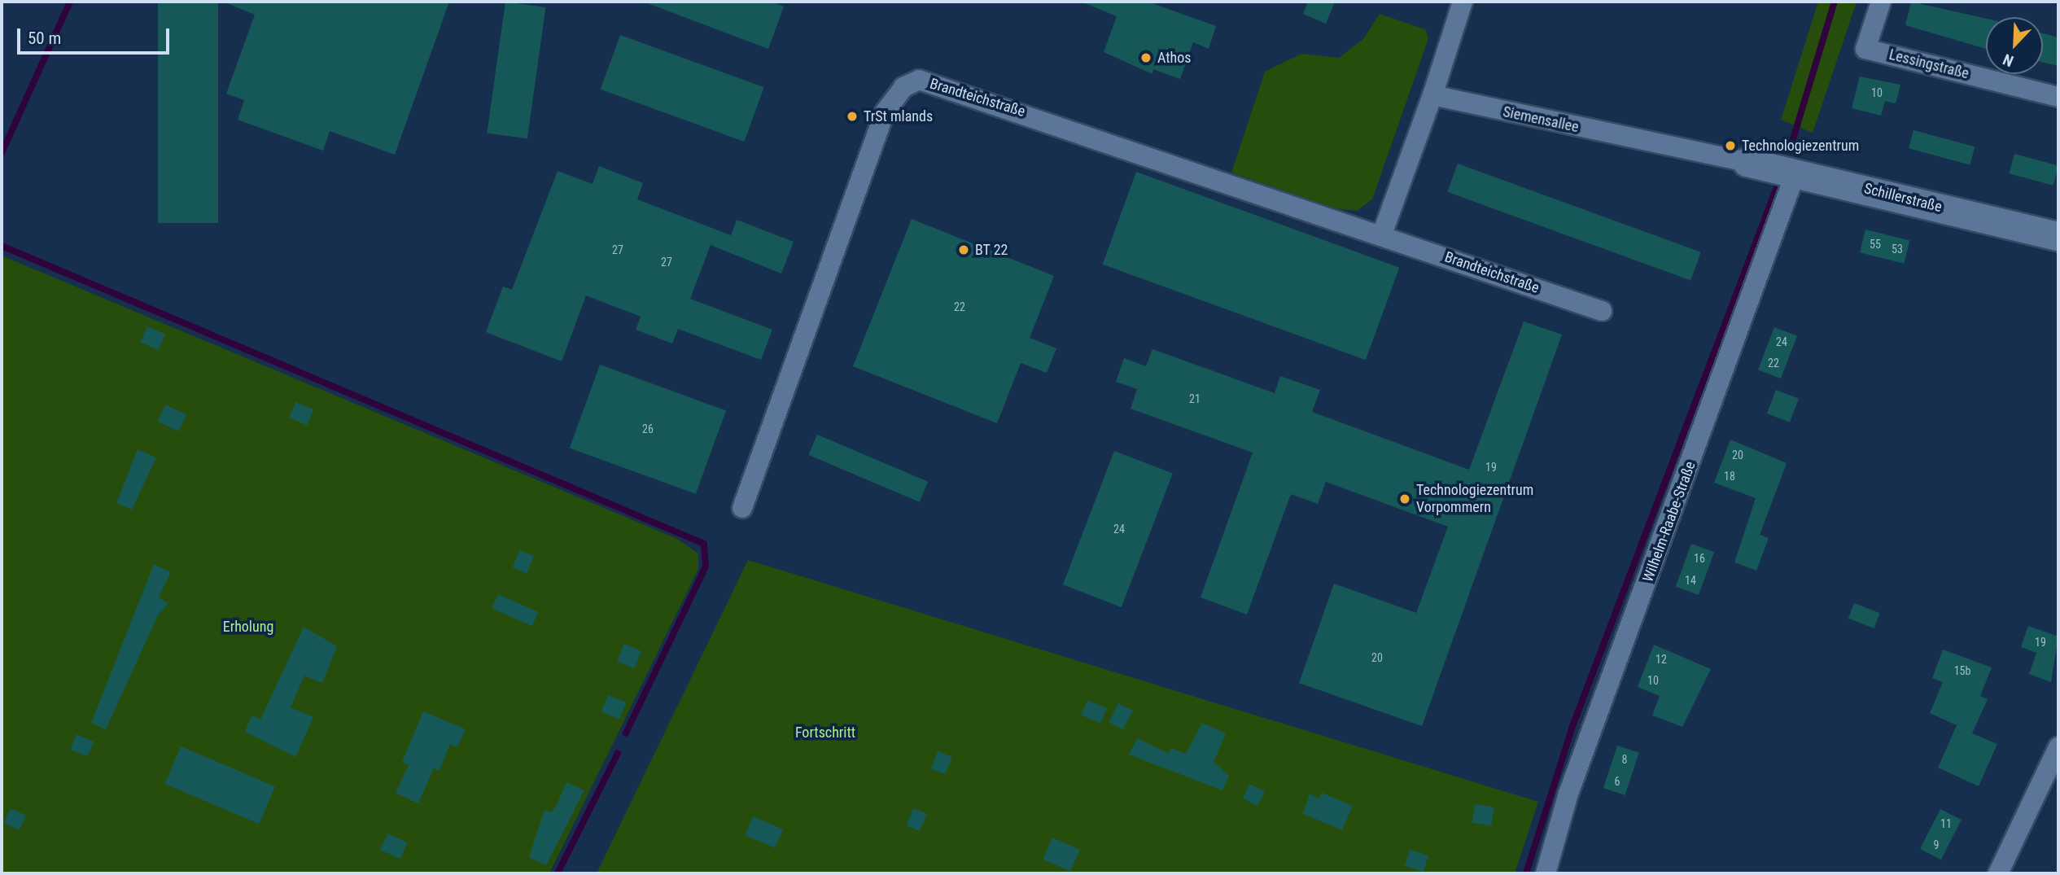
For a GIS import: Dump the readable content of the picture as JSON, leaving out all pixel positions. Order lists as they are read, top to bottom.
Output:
{
  "streets": {
    "street": [
      "Lessingstraße",
      "Brandteichstraße",
      "Siemensallee",
      "Schillerstraße",
      "Wilhelm-Raabe-Straße"
    ]
  },
  "crossings": [
    ["Siemensallee", "Schillerstraße"],
    ["Schillerstraße", "Wilhelm-Raabe-Straße"]
  ],
  "parks": ["Erholung", "Fortschritt"],
  "places": [
    "Athos",
    "TrSt mlands",
    "Technologiezentrum",
    "BT 22",
    "Technologiezentrum Vorpommern"
  ],
  "house_numbers": [
    "10",
    "55",
    "53",
    "27",
    "27",
    "22",
    "24",
    "22",
    "21",
    "26",
    "20",
    "19",
    "18",
    "24",
    "16",
    "14",
    "19",
    "20",
    "12",
    "15b",
    "10",
    "8",
    "6",
    "11",
    "9"
  ],
  "scale_bar": "50 m",
  "north": "bottom left"
}
